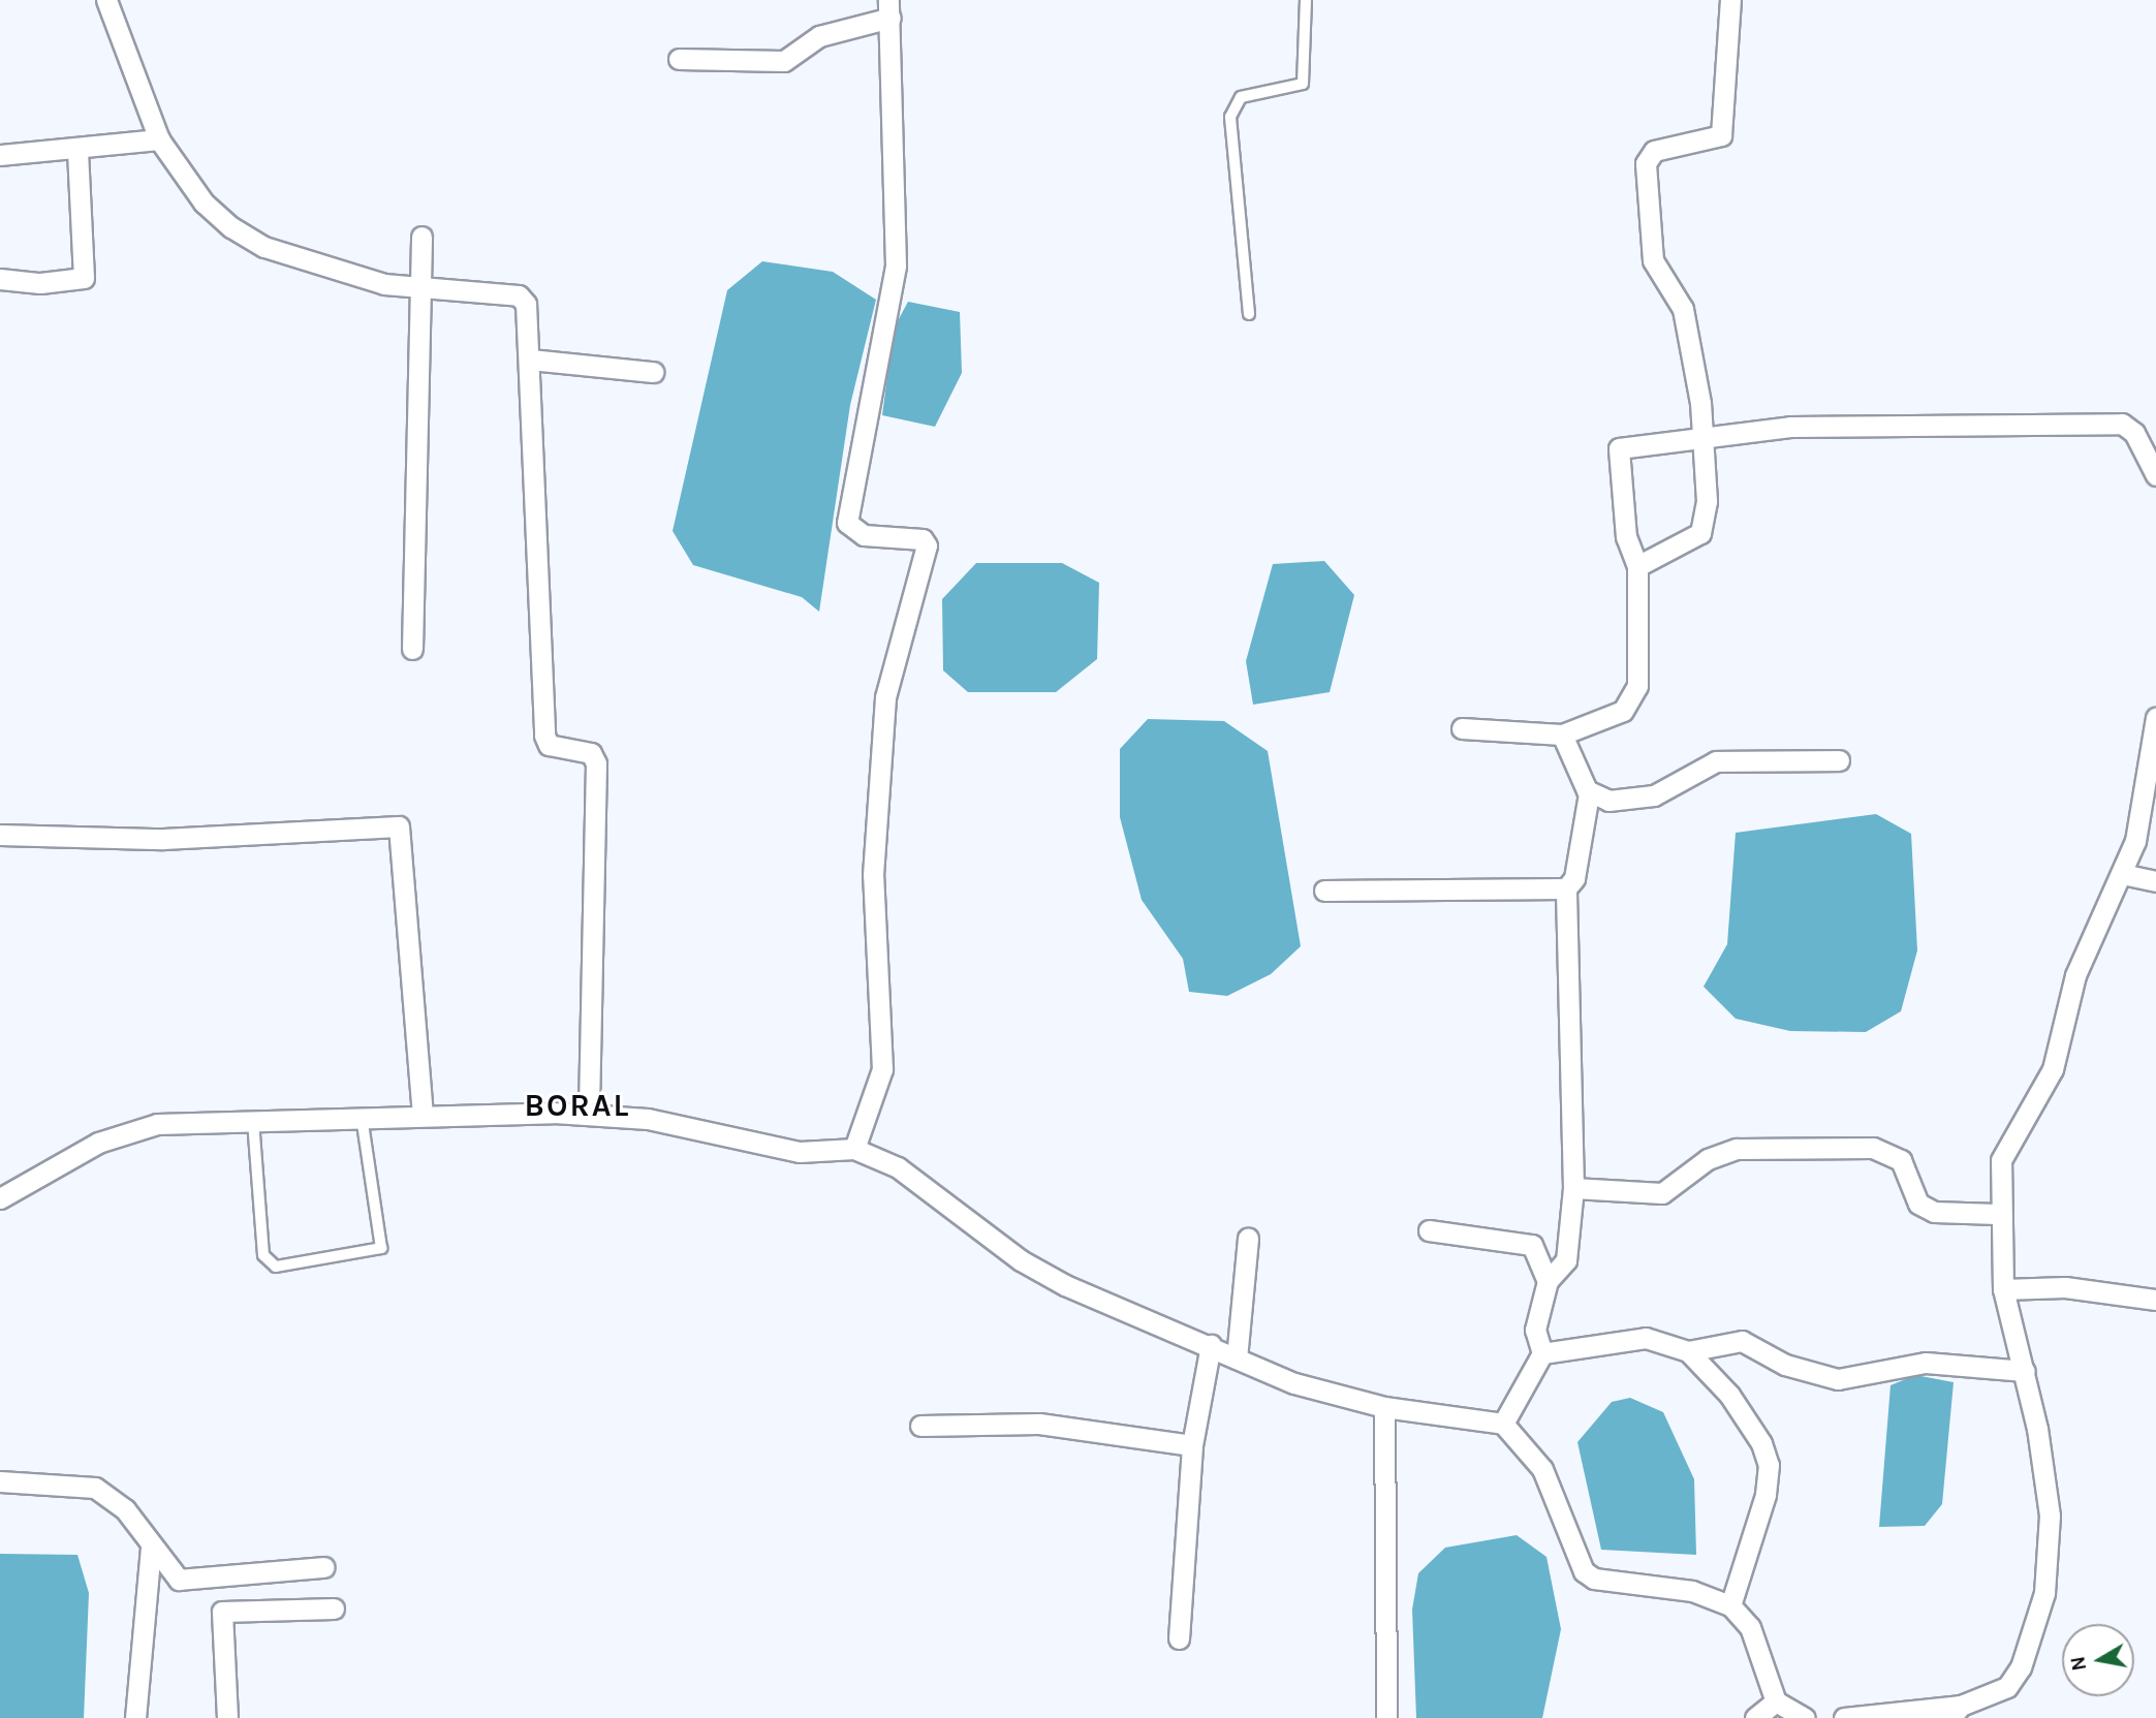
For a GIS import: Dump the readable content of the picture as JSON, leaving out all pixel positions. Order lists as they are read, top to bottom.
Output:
{
  "districts": ["BORAL"],
  "north": "left"
}
